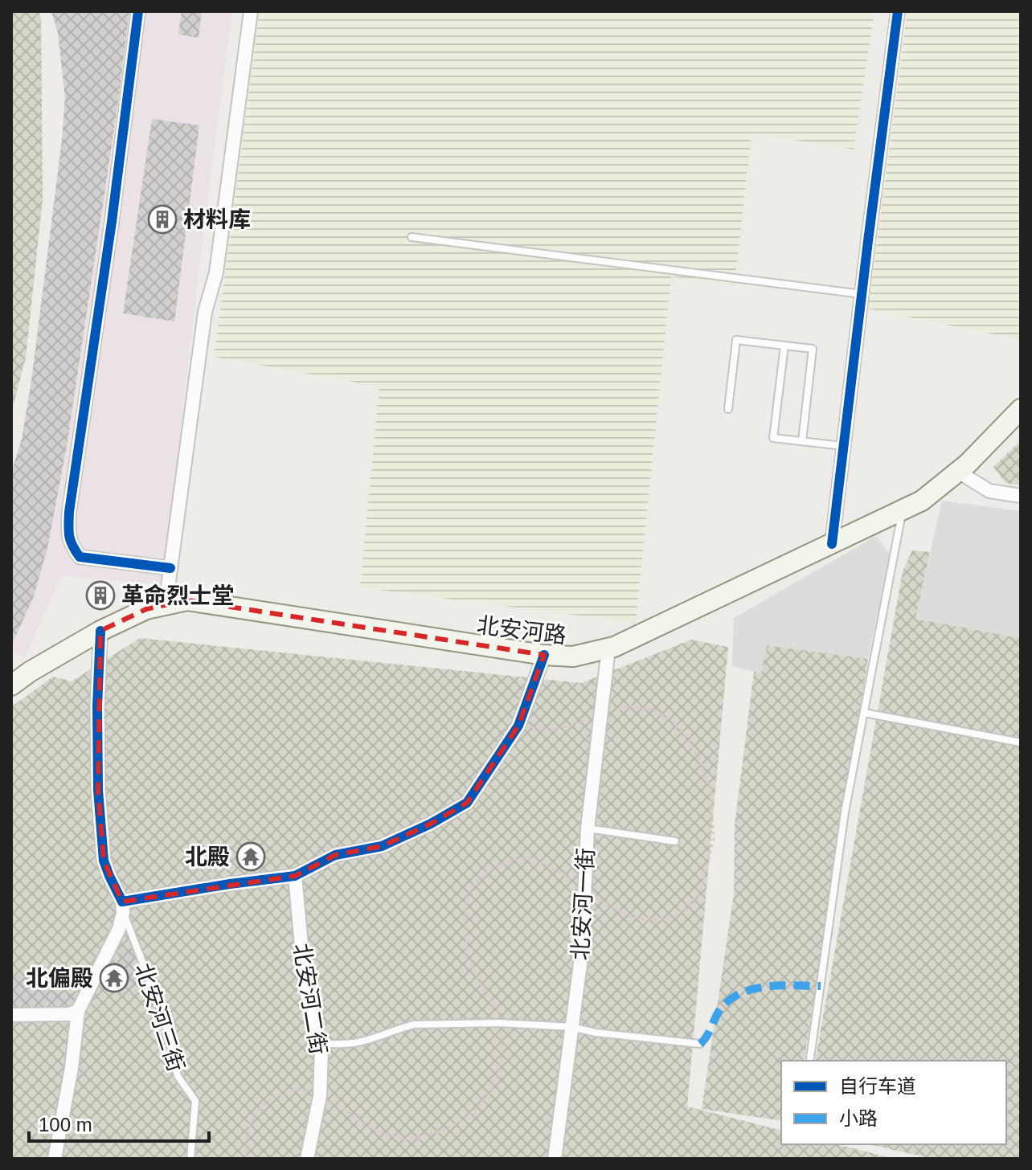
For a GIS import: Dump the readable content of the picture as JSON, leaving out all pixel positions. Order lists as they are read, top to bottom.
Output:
{
  "streets": {
    "main road": ["北安河路"],
    "street": ["北安河一街", "北安河二街"],
    "lane": ["北安河三街"]
  },
  "crossings": [
    ["北安河路", "北安河一街"]
  ],
  "places": {
    "building": ["材料库", "革命烈士堂"],
    "temple": ["北殿", "北偏殿"]
  },
  "legend": ["自行车道", "小路"],
  "scale_bar": "100 m"
}
